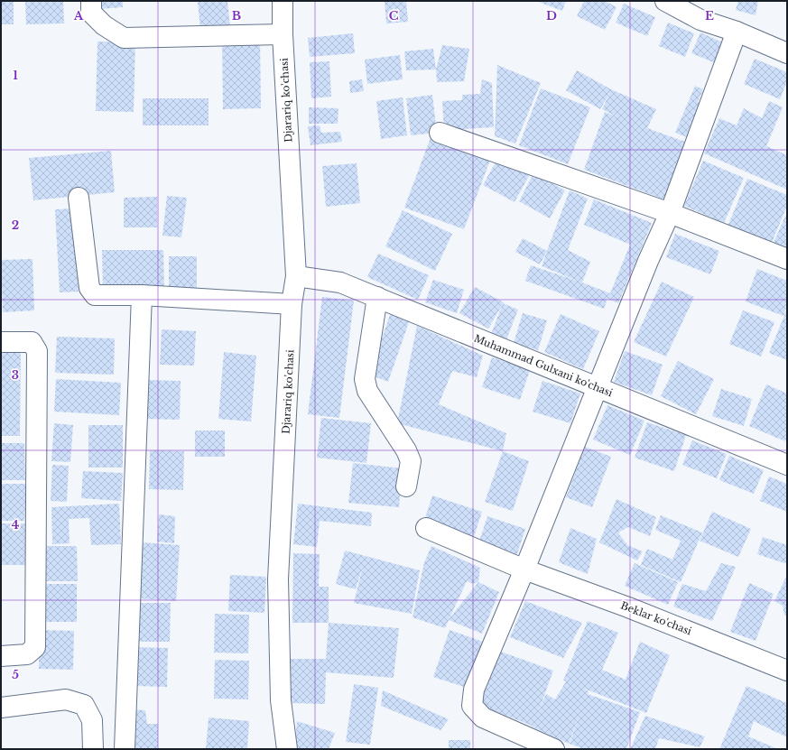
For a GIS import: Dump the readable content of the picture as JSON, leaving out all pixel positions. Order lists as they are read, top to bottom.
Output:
{
  "streets": {
    "street": ["Djarariq ko'chasi", "Muhammad Gulxani ko'chasi", "Beklar ko'chasi"]
  },
  "crossings": [
    ["Djarariq ko'chasi", "Muhammad Gulxani ko'chasi"]
  ],
  "grid": {
    "columns": [
      "A",
      "B",
      "C",
      "D",
      "E"
    ],
    "rows": [
      "1",
      "2",
      "3",
      "4",
      "5"
    ]
  }
}
